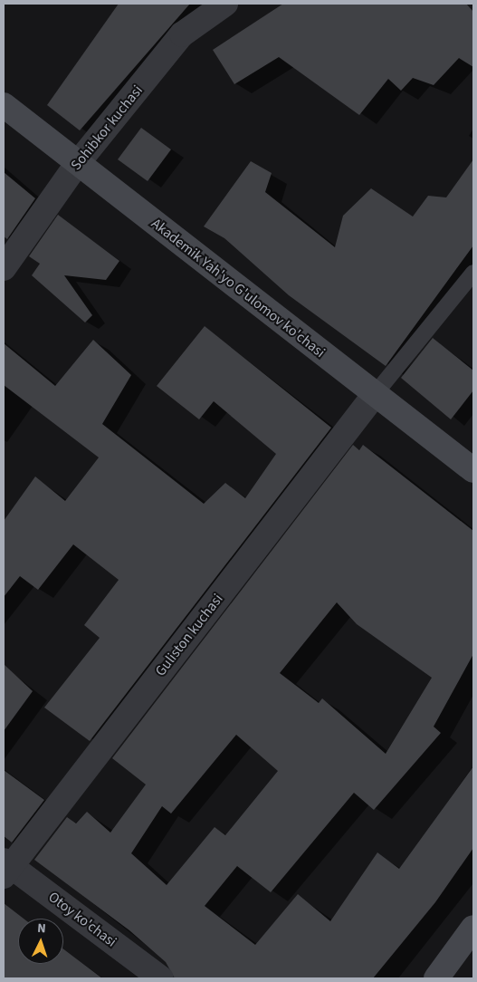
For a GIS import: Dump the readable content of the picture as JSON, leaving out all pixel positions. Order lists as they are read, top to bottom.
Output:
{
  "streets": {
    "main road": ["Akademik Yah'yo G'ulomov ko'chasi"],
    "street": ["Sohibkor kuchasi", "Guliston kuchasi", "Otoy ko'chasi"]
  },
  "crossings": [
    ["Sohibkor kuchasi", "Akademik Yah'yo G'ulomov ko'chasi"],
    ["Akademik Yah'yo G'ulomov ko'chasi", "Guliston kuchasi"],
    ["Guliston kuchasi", "Otoy ko'chasi"]
  ],
  "north": "top"
}
